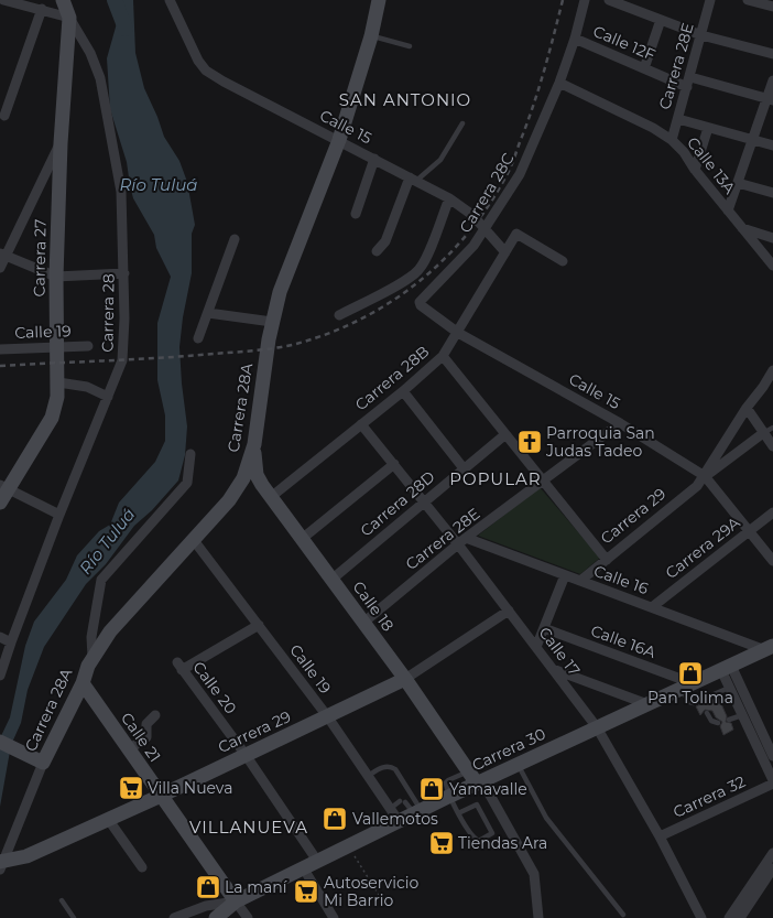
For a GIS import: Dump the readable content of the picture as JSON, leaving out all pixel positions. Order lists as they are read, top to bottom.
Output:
{
  "streets": {
    "street": [
      "Calle 12F",
      "Carrera 28E",
      "Calle 15",
      "Calle 13A",
      "Carrera 28C",
      "Carrera 27",
      "Carrera 28",
      "Calle 19",
      "Carrera 28B",
      "Carrera 28A",
      "Carrera 28D",
      "Carrera 29",
      "Carrera 29A",
      "Calle 16",
      "Calle 18",
      "Calle 16A",
      "Calle 17",
      "Calle 20",
      "Calle 21",
      "Carrera 30",
      "Carrera 32"
    ]
  },
  "crossings": [
    ["Calle 12F", "Carrera 28E"],
    ["Carrera 28E", "Calle 15"],
    ["Carrera 28E", "Calle 13A"],
    ["Carrera 28E", "Calle 16"],
    ["Carrera 28E", "Calle 18"],
    ["Carrera 28E", "Calle 17"],
    ["Calle 15", "Carrera 28C"],
    ["Calle 15", "Carrera 28B"],
    ["Calle 15", "Carrera 28A"],
    ["Calle 15", "Carrera 29"],
    ["Calle 15", "Carrera 29A"],
    ["Calle 13A", "Carrera 28C"],
    ["Carrera 27", "Carrera 28"],
    ["Carrera 27", "Calle 19"],
    ["Calle 19", "Carrera 28A"],
    ["Calle 19", "Carrera 29"],
    ["Calle 19", "Calle 20"],
    ["Calle 19", "Carrera 30"],
    ["Carrera 28B", "Calle 16"],
    ["Carrera 28B", "Calle 18"],
    ["Carrera 28B", "Calle 17"],
    ["Carrera 28A", "Carrera 29"],
    ["Carrera 28A", "Calle 18"],
    ["Carrera 28A", "Calle 21"],
    ["Carrera 28D", "Calle 16"],
    ["Carrera 28D", "Calle 18"],
    ["Carrera 28D", "Calle 17"],
    ["Carrera 29", "Calle 16"],
    ["Carrera 29", "Calle 18"],
    ["Carrera 29", "Calle 17"],
    ["Carrera 29", "Calle 20"],
    ["Carrera 29", "Calle 21"],
    ["Carrera 29A", "Calle 16"],
    ["Calle 16", "Calle 17"],
    ["Calle 16", "Carrera 30"],
    ["Calle 18", "Carrera 30"],
    ["Calle 16A", "Carrera 30"],
    ["Calle 17", "Carrera 30"],
    ["Calle 17", "Carrera 32"],
    ["Calle 20", "Carrera 30"],
    ["Calle 21", "Carrera 30"]
  ],
  "districts": ["SAN ANTONIO", "POPULAR", "VILLANUEVA"],
  "water": ["Río Tuluá"],
  "places": {
    "church": ["Parroquia San Judas Tadeo"],
    "shop": [
      "Pan Tolima",
      "Yamavalle",
      "Vallemotos",
      "La maní"
    ],
    "supermarket": ["Villa Nueva", "Tiendas Ara", "Autoservicio Mi Barrio"]
  }
}
